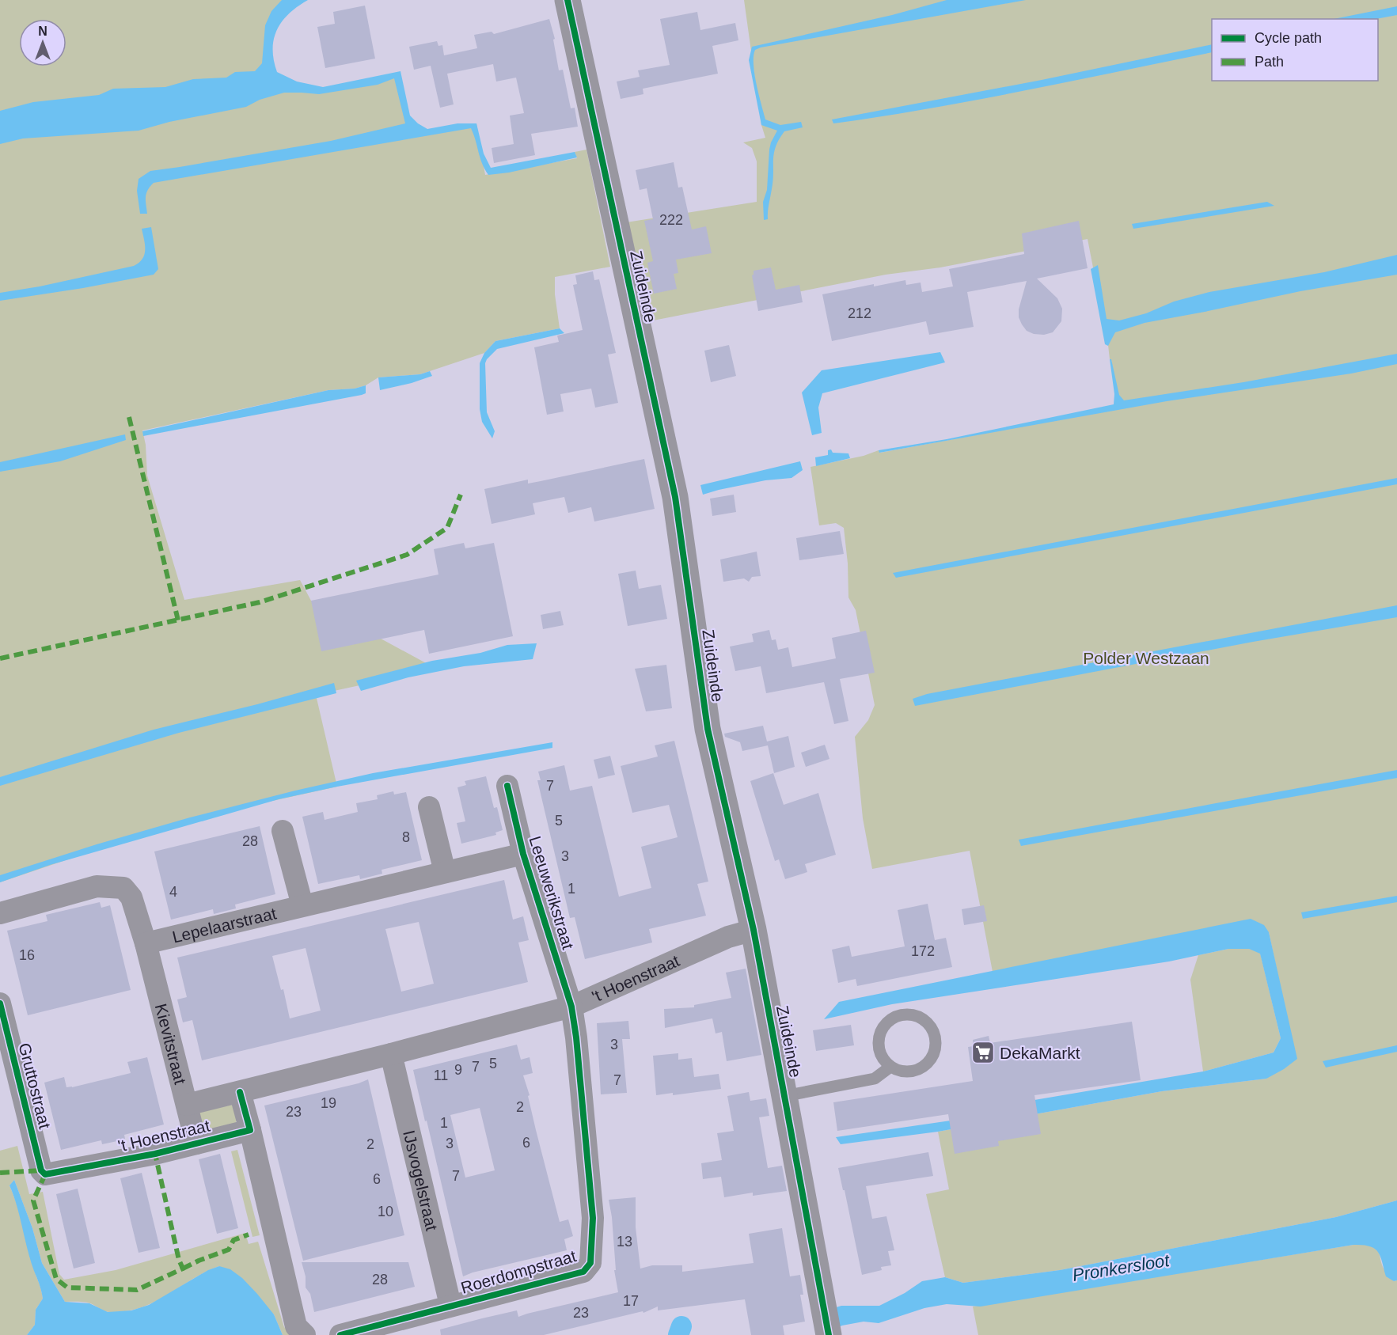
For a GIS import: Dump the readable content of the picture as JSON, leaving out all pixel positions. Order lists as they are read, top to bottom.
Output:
{
  "streets": {
    "street": [
      "Zuideinde",
      "Leeuwerikstraat",
      "Lepelaarstraat",
      "'t Hoenstraat",
      "Kievitstraat",
      "Gruttostraat",
      "IJsvogelstraat",
      "Roerdompstraat"
    ]
  },
  "crossings": [
    ["Zuideinde", "'t Hoenstraat"],
    ["Leeuwerikstraat", "Lepelaarstraat"],
    ["Leeuwerikstraat", "'t Hoenstraat"],
    ["Leeuwerikstraat", "Roerdompstraat"],
    ["Lepelaarstraat", "Kievitstraat"],
    ["'t Hoenstraat", "Kievitstraat"],
    ["'t Hoenstraat", "Gruttostraat"],
    ["'t Hoenstraat", "IJsvogelstraat"],
    ["'t Hoenstraat", "Roerdompstraat"],
    ["IJsvogelstraat", "Roerdompstraat"]
  ],
  "water": ["Pronkersloot"],
  "parks": ["Polder Westzaan"],
  "places": {
    "supermarket": ["DekaMarkt"]
  },
  "house_numbers": [
    "222",
    "212",
    "7",
    "5",
    "8",
    "28",
    "3",
    "1",
    "4",
    "172",
    "16",
    "3",
    "5",
    "7",
    "9",
    "11",
    "7",
    "19",
    "2",
    "23",
    "1",
    "6",
    "3",
    "2",
    "7",
    "6",
    "10",
    "13",
    "28",
    "17",
    "23"
  ],
  "legend": ["Cycle path", "Path"],
  "north": "top"
}
